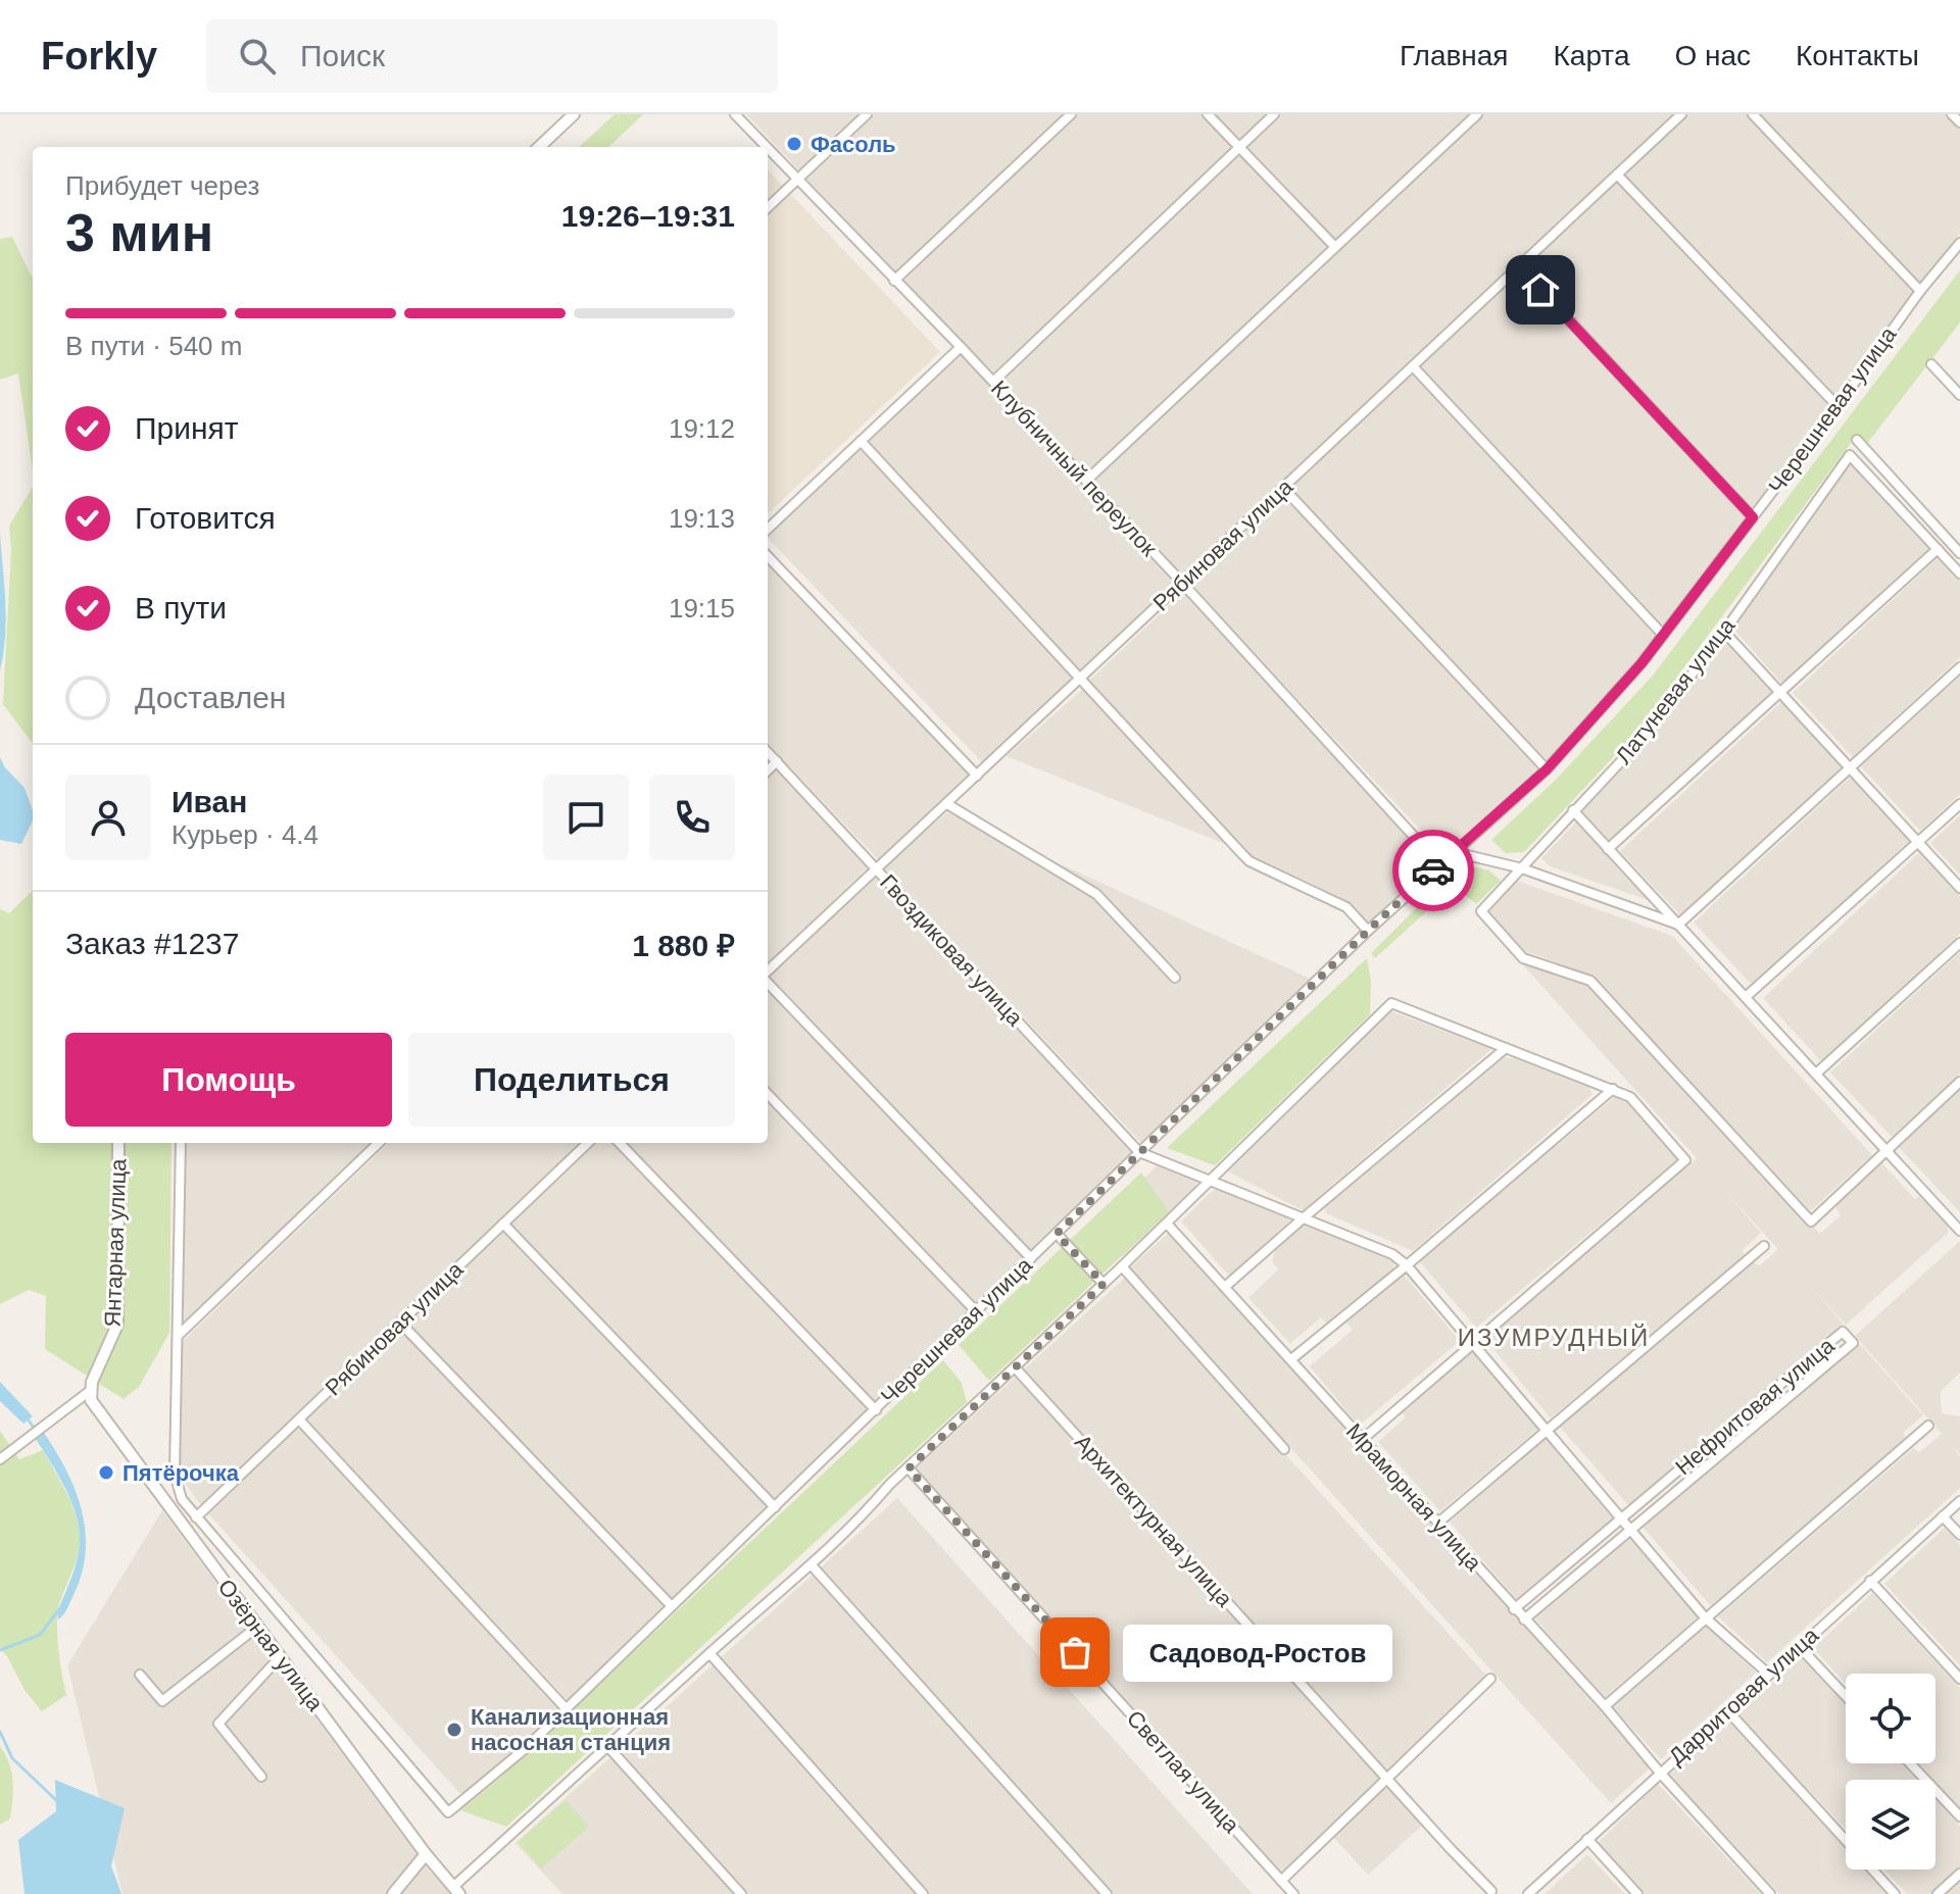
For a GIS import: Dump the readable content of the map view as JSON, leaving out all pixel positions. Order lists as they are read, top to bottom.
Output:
{
  "streets": {
    "street": [
      "Черешневая улица",
      "Клубничный переулок",
      "Рябиновая улица",
      "Латуневая улица",
      "Гвоздиковая улица",
      "Янтарная улица",
      "Нефритовая улица",
      "Мраморная улица",
      "Архитектурная улица",
      "Озёрная улица",
      "Дарритовая улица",
      "Светлая улица"
    ]
  },
  "crossings": [
    ["Черешневая улица", "Клубничный переулок"],
    ["Черешневая улица", "Рябиновая улица"],
    ["Черешневая улица", "Гвоздиковая улица"],
    ["Клубничный переулок", "Рябиновая улица"],
    ["Рябиновая улица", "Гвоздиковая улица"],
    ["Янтарная улица", "Озёрная улица"],
    ["Нефритовая улица", "Мраморная улица"],
    ["Мраморная улица", "Дарритовая улица"]
  ],
  "districts": ["ИЗУМРУДНЫЙ"],
  "places": [
    "Фасоль",
    "Пятёрочка",
    "Садовод-Ростов",
    "Канализационная насосная станция"
  ],
  "page": {
    "header": "Forkly",
    "search": "Поиск",
    "nav": [
      "Главная",
      "Карта",
      "О нас",
      "Контакты"
    ],
    "heading": ["3 мин", "Прибудет через", "19:26–19:31"],
    "panel": [
      "Иван",
      "Курьер · 4.4",
      "Заказ #1237",
      "1 880 ₽"
    ],
    "bar": "В пути · 540 m",
    "list": [
      ["Принят", "19:12"],
      ["Готовится", "19:13"],
      ["В пути", "19:15"],
      "Доставлен"
    ],
    "buttons": ["Помощь", "Поделиться"],
    "bubble": "Садовод-Ростов"
  }
}
